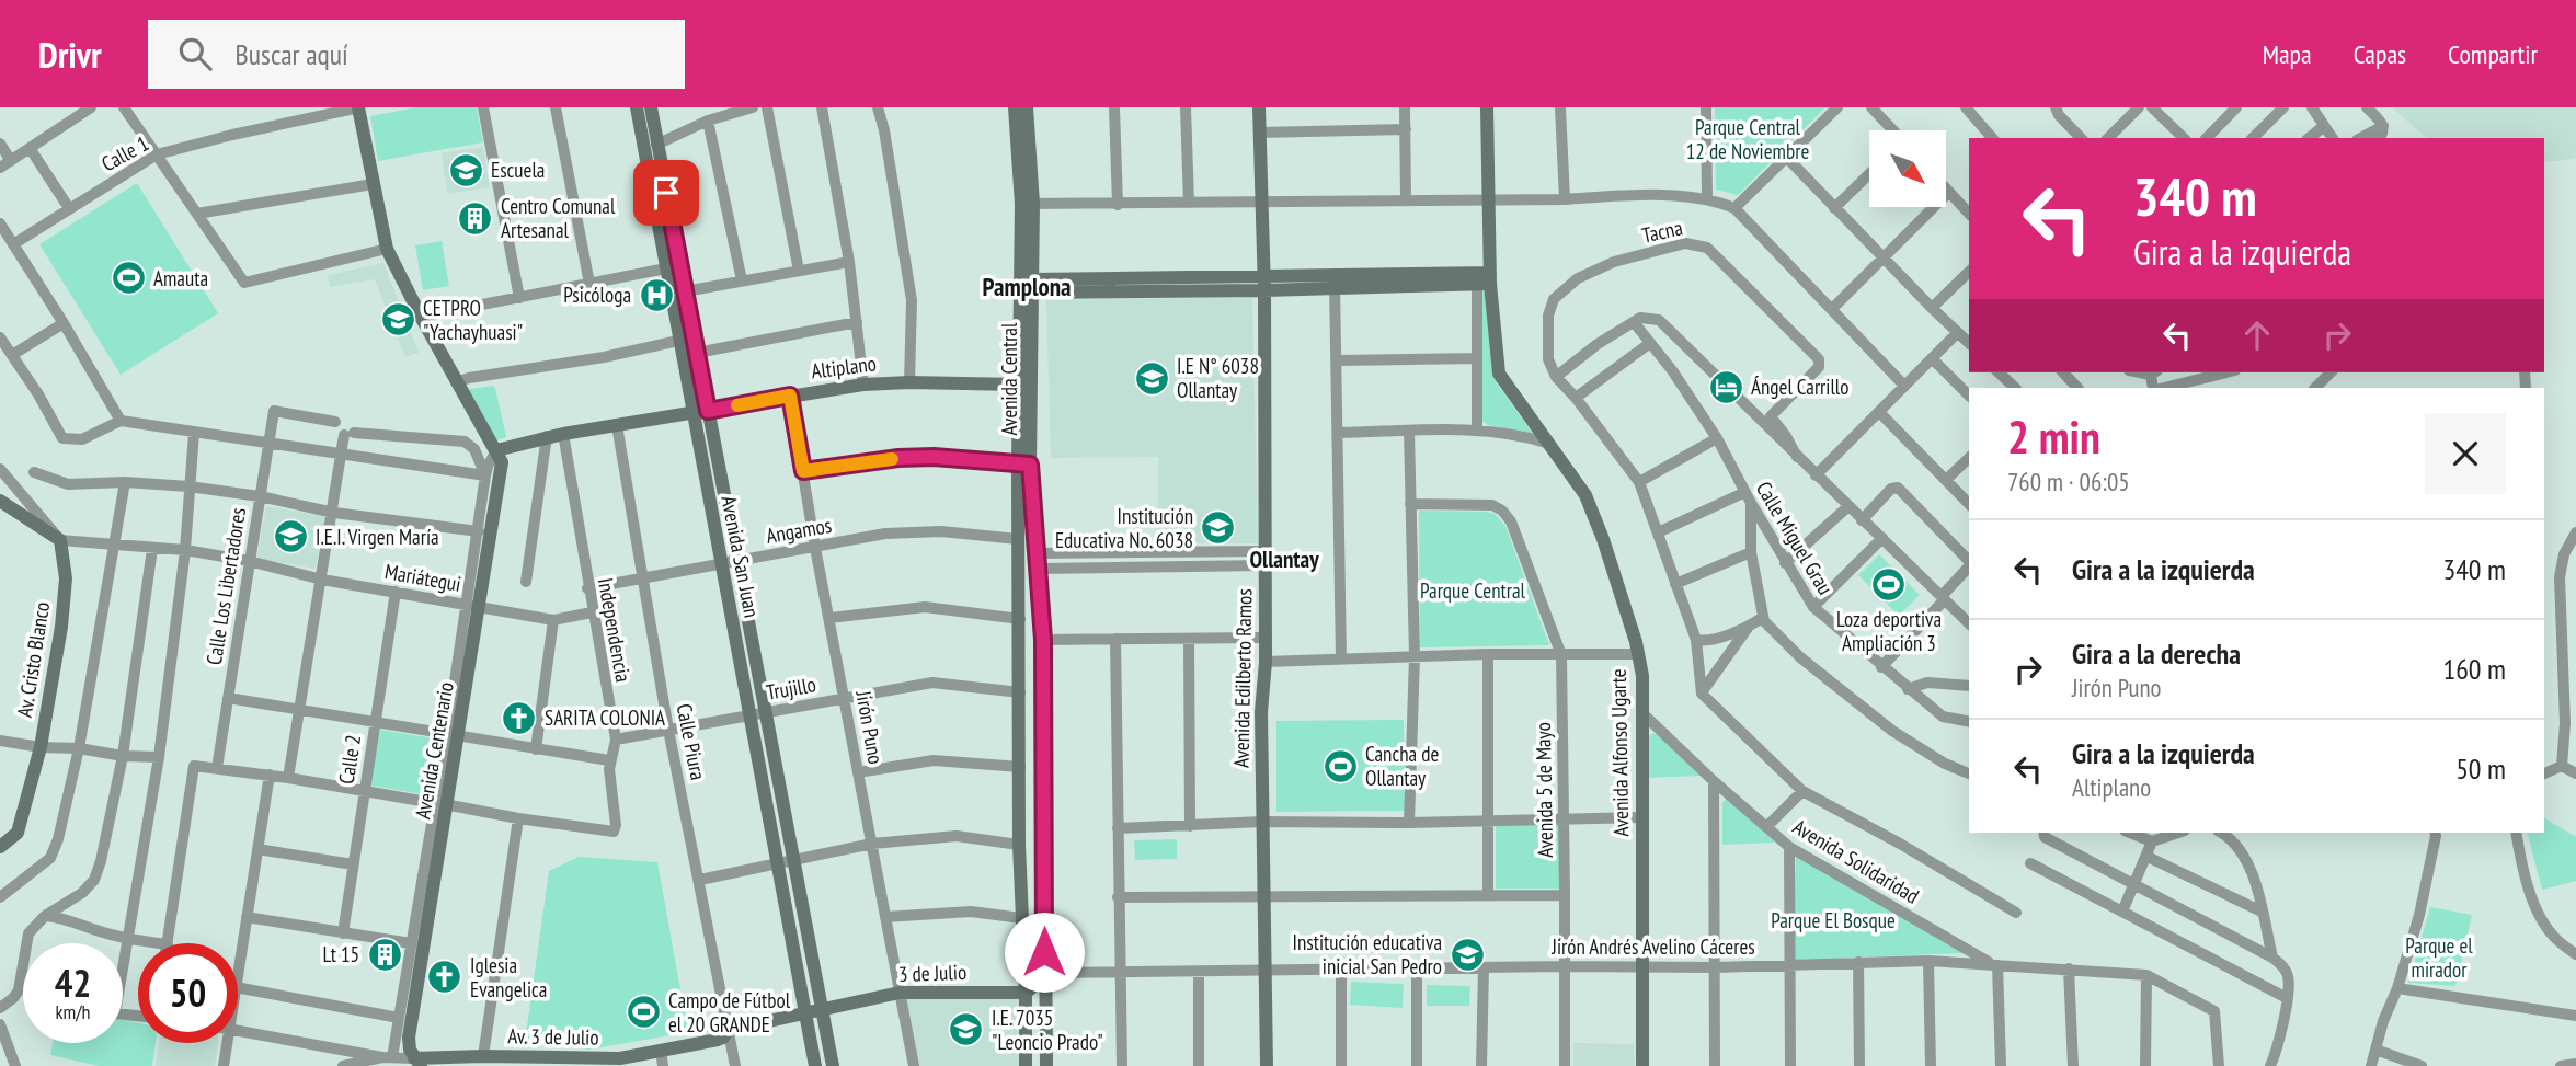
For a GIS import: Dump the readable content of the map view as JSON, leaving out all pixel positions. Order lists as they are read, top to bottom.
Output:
{
  "streets": {
    "street": [
      "Calle 1",
      "Tacna",
      "Altiplano",
      "Avenida Central",
      "Angamos",
      "Calle Miguel Grau",
      "Avenida San Juan",
      "Mariátegui",
      "Calle Los Libertadores",
      "Independencia",
      "Av. Cristo Blanco",
      "Avenida Edilberto Ramos",
      "Trujillo",
      "Jirón Puno",
      "Calle Piura",
      "Avenida Centenario",
      "Avenida Alfonso Ugarte",
      "Calle 2",
      "Avenida 5 de Mayo",
      "Avenida Solidaridad",
      "Jirón Andrés Avelino Cáceres",
      "3 de Julio",
      "Av. 3 de Julio"
    ]
  },
  "crossings": [
    ["Calle 1", "Avenida Centenario"],
    ["Altiplano", "Avenida Central"],
    ["Altiplano", "Avenida San Juan"],
    ["Altiplano", "Independencia"],
    ["Altiplano", "Jirón Puno"],
    ["Altiplano", "Calle Piura"],
    ["Altiplano", "Avenida Centenario"],
    ["Avenida Central", "Angamos"],
    ["Avenida Central", "Trujillo"],
    ["Avenida Central", "Jirón Andrés Avelino Cáceres"],
    ["Avenida Central", "3 de Julio"],
    ["Angamos", "Avenida San Juan"],
    ["Angamos", "Independencia"],
    ["Angamos", "Jirón Puno"],
    ["Angamos", "Calle Piura"],
    ["Avenida San Juan", "Trujillo"],
    ["Avenida San Juan", "3 de Julio"],
    ["Avenida San Juan", "Av. 3 de Julio"],
    ["Mariátegui", "Calle Los Libertadores"],
    ["Mariátegui", "Independencia"],
    ["Mariátegui", "Av. Cristo Blanco"],
    ["Mariátegui", "Avenida Centenario"],
    ["Mariátegui", "Calle 2"],
    ["Independencia", "Trujillo"],
    ["Avenida Edilberto Ramos", "Jirón Andrés Avelino Cáceres"],
    ["Trujillo", "Jirón Puno"],
    ["Trujillo", "Calle Piura"],
    ["Jirón Puno", "3 de Julio"],
    ["Calle Piura", "Av. 3 de Julio"],
    ["Avenida Centenario", "Av. 3 de Julio"],
    ["Avenida Alfonso Ugarte", "Avenida Solidaridad"],
    ["Avenida Alfonso Ugarte", "Jirón Andrés Avelino Cáceres"],
    ["Avenida 5 de Mayo", "Jirón Andrés Avelino Cáceres"],
    ["Avenida Solidaridad", "Jirón Andrés Avelino Cáceres"],
    ["3 de Julio", "Av. 3 de Julio"]
  ],
  "districts": ["Pamplona", "Ollantay"],
  "parks": [
    "Parque Central 12 de Noviembre",
    "Parque Central",
    "Parque El Bosque",
    "Parque el mirador"
  ],
  "places": {
    "school or university": [
      "Escuela",
      "CETPRO \"Yachayhuasi\"",
      "I.E N° 6038 Ollantay",
      "Institución Educativa No. 6038",
      "I.E.I. Virgen María",
      "Institución educativa inicial San Pedro",
      "I.E. 7035 \"Leoncio Prado\""
    ],
    "building": ["Centro Comunal Artesanal", "Lt 15"],
    "sports": [
      "Amauta",
      "Loza deportiva Ampliación 3",
      "Cancha de Ollantay",
      "Campo de Fútbol el 20 GRANDE"
    ],
    "hospital": ["Psicóloga"],
    "hotel": ["Ángel Carrillo"],
    "church": ["SARITA COLONIA", "Iglesia Evangelica"]
  },
  "north": "bottom right",
  "page": {
    "header": "Drivr",
    "search": "Buscar aquí",
    "nav": ["Mapa", "Capas", "Compartir"],
    "turn": ["340 m", "Gira a la izquierda"],
    "heading": ["2 min", "760 m · 06:05"],
    "list": [
      {
        "name": "Gira a la izquierda",
        "value": "340 m"
      },
      {
        "name": "Gira a la derecha",
        "note": "Jirón Puno",
        "value": "160 m"
      },
      {
        "name": "Gira a la izquierda",
        "note": "Altiplano",
        "value": "50 m"
      }
    ],
    "speed": "42 km/h",
    "limit": "50"
  }
}
